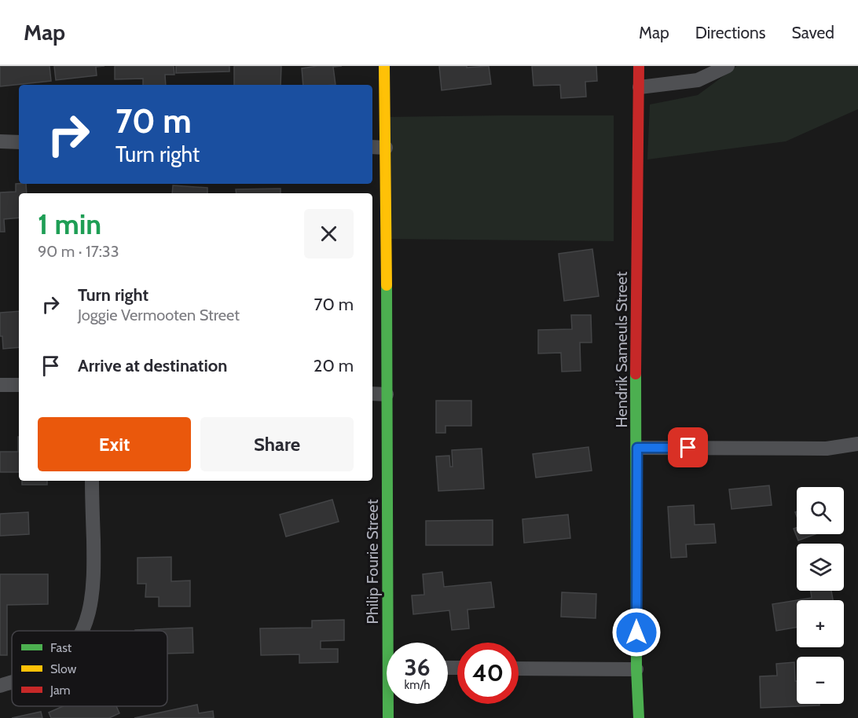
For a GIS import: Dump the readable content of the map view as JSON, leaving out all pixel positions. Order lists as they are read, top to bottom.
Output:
{
  "streets": {
    "street": ["Hendrik Sameuls Street", "Philip Fourie Street"]
  },
  "legend": ["Fast", "Slow", "Jam"],
  "page": {
    "header": "Map",
    "nav": ["Map", "Directions", "Saved"],
    "turn": ["70 m", "Turn right"],
    "heading": ["1 min", "90 m · 17:33"],
    "list": [
      {
        "name": "Turn right",
        "note": "Joggie Vermooten Street",
        "value": "70 m"
      },
      {
        "name": "Arrive at destination",
        "value": "20 m"
      }
    ],
    "buttons": ["Exit", "Share"],
    "map_buttons": ["+", "−"],
    "speed": "36 km/h",
    "limit": "40"
  }
}
